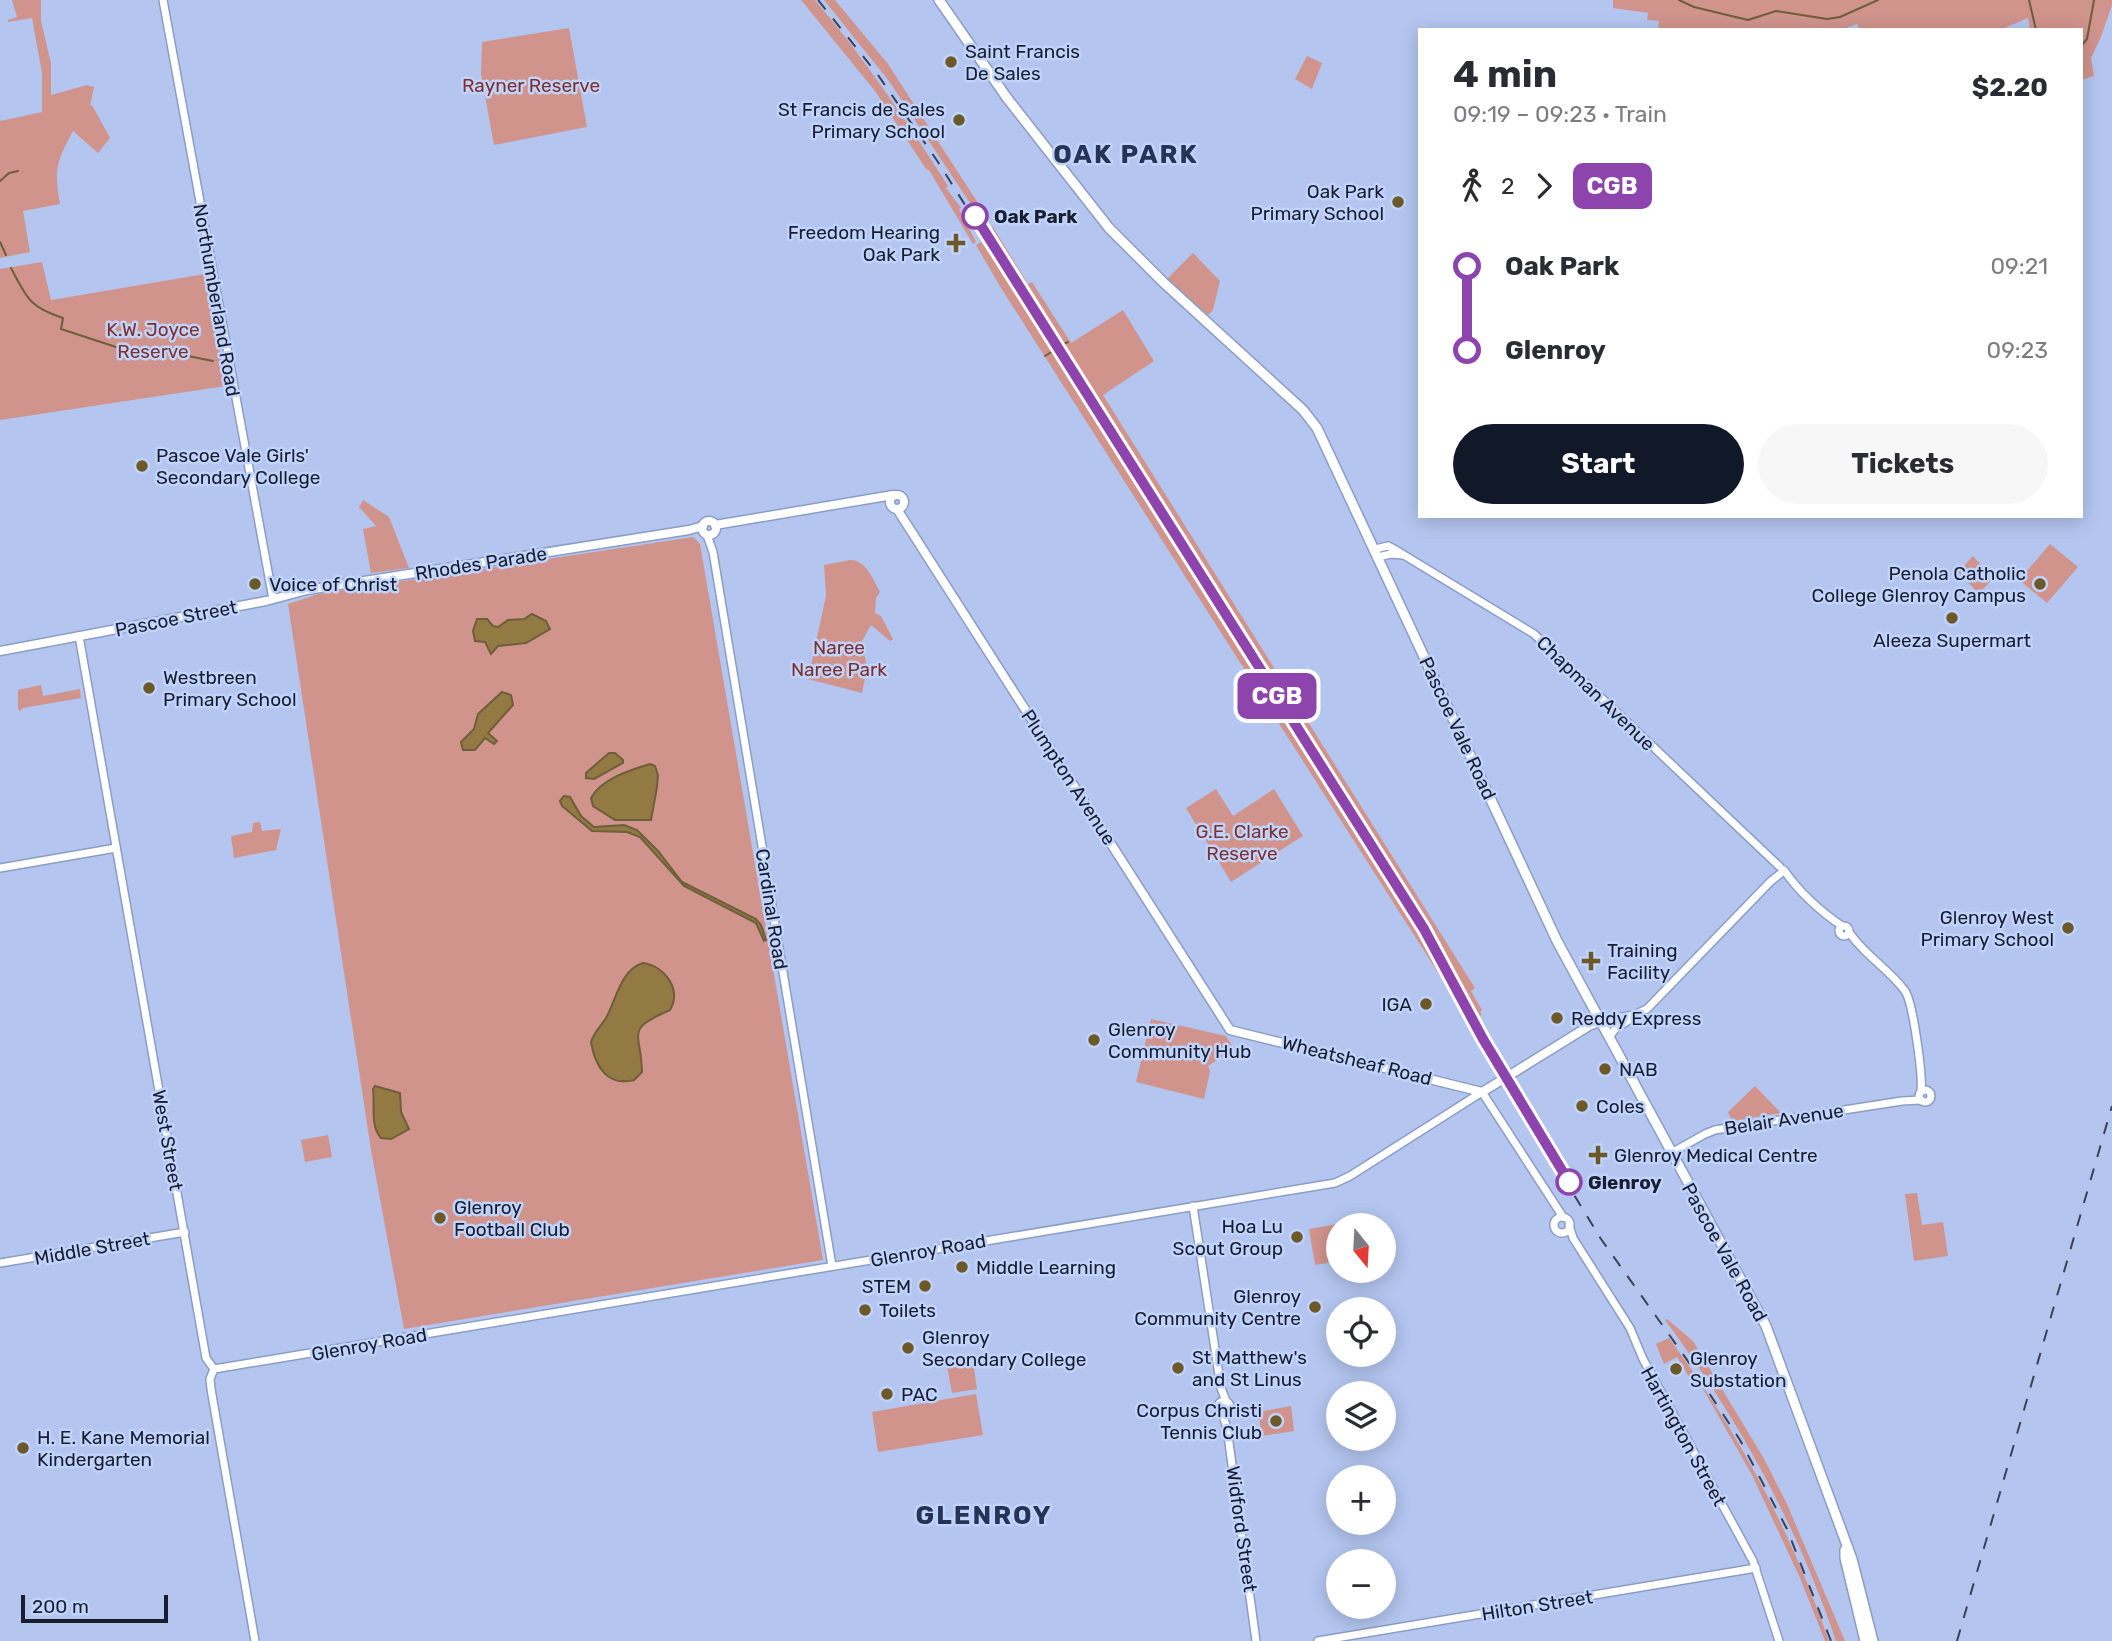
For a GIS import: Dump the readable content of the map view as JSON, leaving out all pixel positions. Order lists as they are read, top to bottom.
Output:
{
  "streets": {
    "main road": [
      "Rhodes Parade",
      "Pascoe Street",
      "Pascoe Vale Road",
      "Plumpton Avenue",
      "Wheatsheaf Road",
      "Glenroy Road"
    ],
    "street": [
      "Northumberland Road",
      "Chapman Avenue",
      "Cardinal Road",
      "Belair Avenue",
      "West Street",
      "Middle Street",
      "Hartington Street",
      "Widford Street",
      "Hilton Street"
    ]
  },
  "crossings": [
    ["Northumberland Road", "Rhodes Parade"],
    ["Northumberland Road", "Pascoe Street"],
    ["Rhodes Parade", "Pascoe Street"],
    ["Rhodes Parade", "Plumpton Avenue"],
    ["Rhodes Parade", "Cardinal Road"],
    ["Pascoe Street", "West Street"],
    ["Chapman Avenue", "Pascoe Vale Road"],
    ["Chapman Avenue", "Belair Avenue"],
    ["Pascoe Vale Road", "Belair Avenue"],
    ["Pascoe Vale Road", "Glenroy Road"],
    ["Plumpton Avenue", "Wheatsheaf Road"],
    ["Cardinal Road", "Glenroy Road"],
    ["Wheatsheaf Road", "Glenroy Road"],
    ["West Street", "Middle Street"],
    ["West Street", "Glenroy Road"],
    ["Glenroy Road", "Widford Street"],
    ["Hartington Street", "Hilton Street"]
  ],
  "districts": ["OAK PARK", "GLENROY"],
  "parks": [
    "Rayner Reserve",
    "K.W. Joyce Reserve",
    "Naree Naree Park",
    "G.E. Clarke Reserve"
  ],
  "places": {
    "other": [
      "Saint Francis De Sales",
      "St Francis de Sales Primary School",
      "Oak Park Primary School",
      "Oak Park",
      "Pascoe Vale Girls' Secondary College",
      "Voice of Christ",
      "Penola Catholic College Glenroy Campus",
      "Aleeza Supermart",
      "Westbreen Primary School",
      "Glenroy West Primary School",
      "IGA",
      "Reddy Express",
      "Glenroy Community Hub",
      "NAB",
      "Coles",
      "Glenroy",
      "Glenroy Football Club",
      "Hoa Lu Scout Group",
      "Middle Learning",
      "STEM",
      "Glenroy Community Centre",
      "Toilets",
      "Glenroy Secondary College",
      "St Matthew's and St Linus",
      "Glenroy Substation",
      "PAC",
      "Corpus Christi Tennis Club",
      "H. E. Kane Memorial Kindergarten"
    ],
    "health": ["Freedom Hearing Oak Park", "Training Facility", "Glenroy Medical Centre"]
  },
  "scale_bar": "200 m",
  "north": "bottom",
  "page": {
    "on_map": "CGB",
    "heading": ["4 min", "09:19 – 09:23 · Train", "$2.20"],
    "legs": ["2", "CGB"],
    "list": [
      {
        "name": "Oak Park",
        "value": "09:21"
      },
      {
        "name": "Glenroy",
        "value": "09:23"
      }
    ],
    "buttons": ["Start", "Tickets"],
    "map_buttons": ["+", "−"],
    "scale": "200 m"
  }
}
